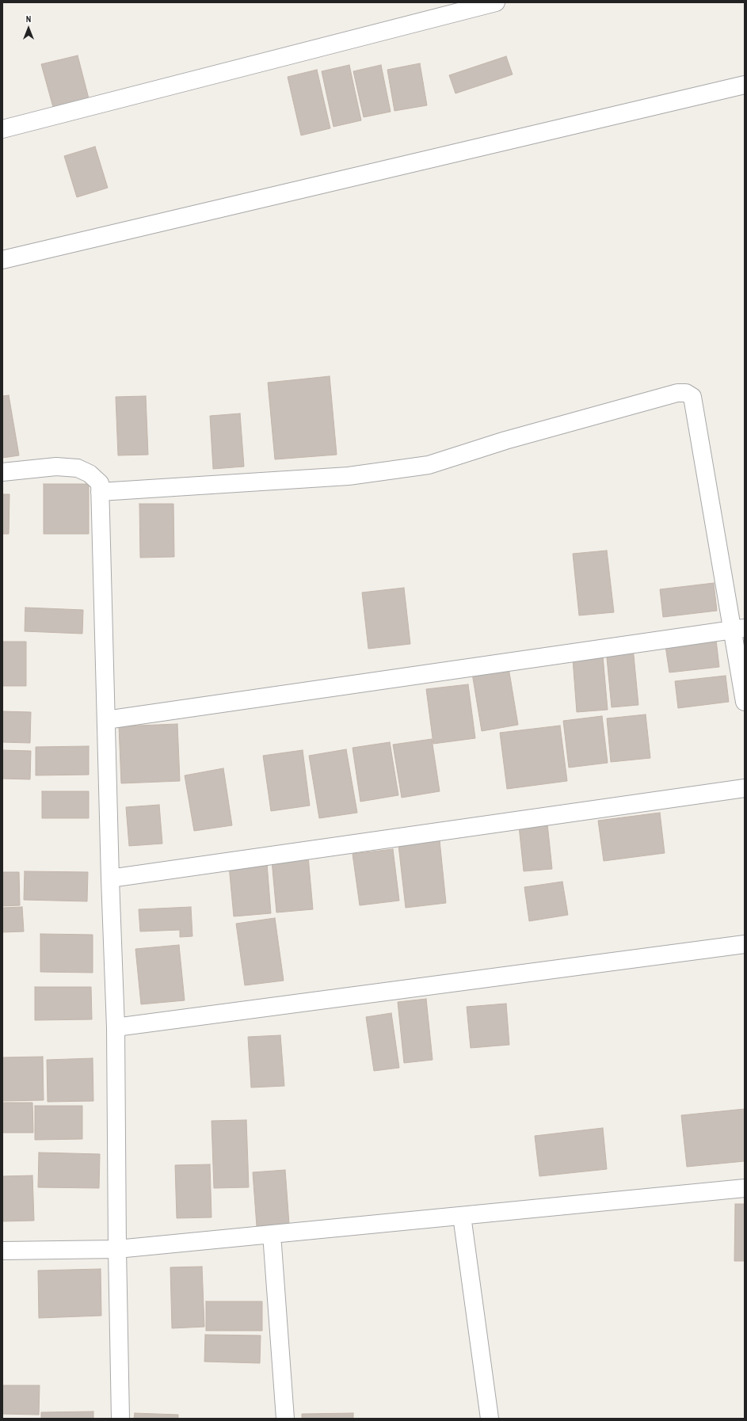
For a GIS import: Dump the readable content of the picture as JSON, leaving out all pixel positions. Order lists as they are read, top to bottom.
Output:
{
  "north": "top"
}
